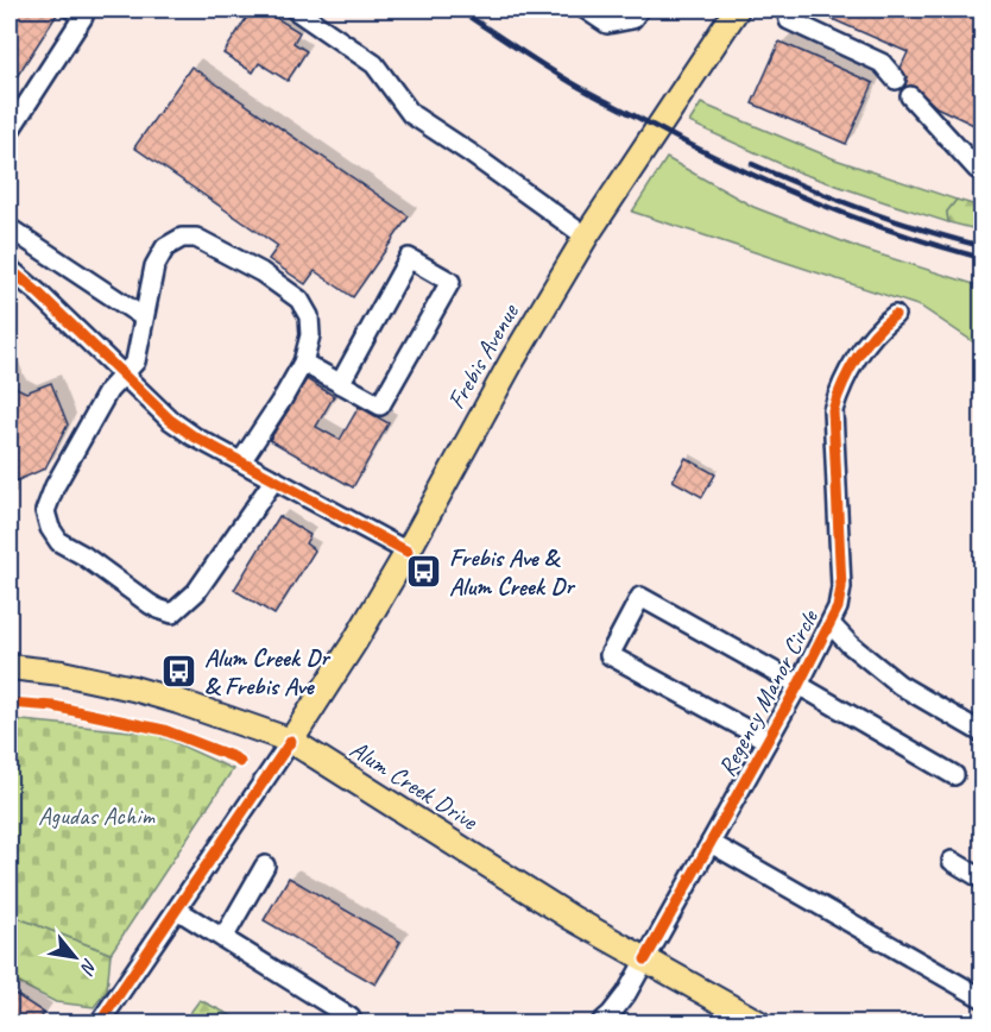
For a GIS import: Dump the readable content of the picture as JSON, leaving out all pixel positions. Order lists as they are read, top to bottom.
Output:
{
  "streets": {
    "main road": ["Frebis Avenue", "Alum Creek Drive"],
    "street": ["Regency Manor Circle"]
  },
  "crossings": [
    ["Frebis Avenue", "Alum Creek Drive"],
    ["Regency Manor Circle", "Alum Creek Drive"]
  ],
  "parks": ["Agudas Achim"],
  "places": {
    "bus stop": ["Frebis Ave & Alum Creek Dr", "Alum Creek Dr & Frebis Ave"]
  },
  "north": "bottom right"
}
